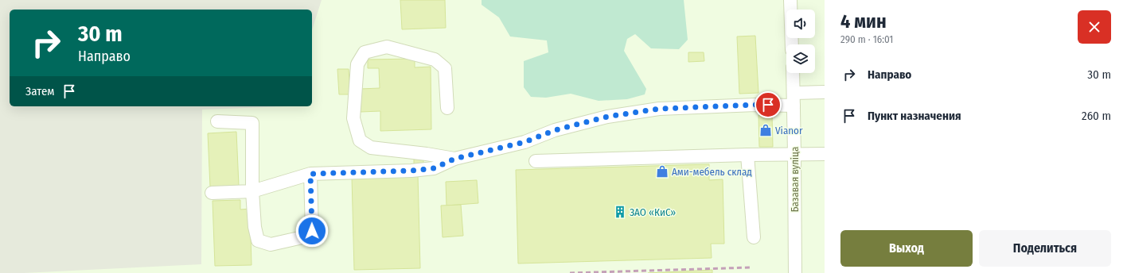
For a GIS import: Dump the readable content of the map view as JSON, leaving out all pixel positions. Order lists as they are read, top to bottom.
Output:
{
  "streets": {
    "street": ["Базавая вуліца"]
  },
  "places": {
    "shop": ["Vianor", "Ами-мебель склад"],
    "building": ["ЗАО «КиС»"]
  },
  "page": {
    "heading": ["4 мин", "290 m · 16:01"],
    "turn": ["30 m", "Направо"],
    "list": [
      {
        "name": "Направо",
        "value": "30 m"
      },
      {
        "name": "Пункт назначения",
        "value": "260 m"
      }
    ],
    "then": "Затем",
    "buttons": ["Выход", "Поделиться"]
  }
}
